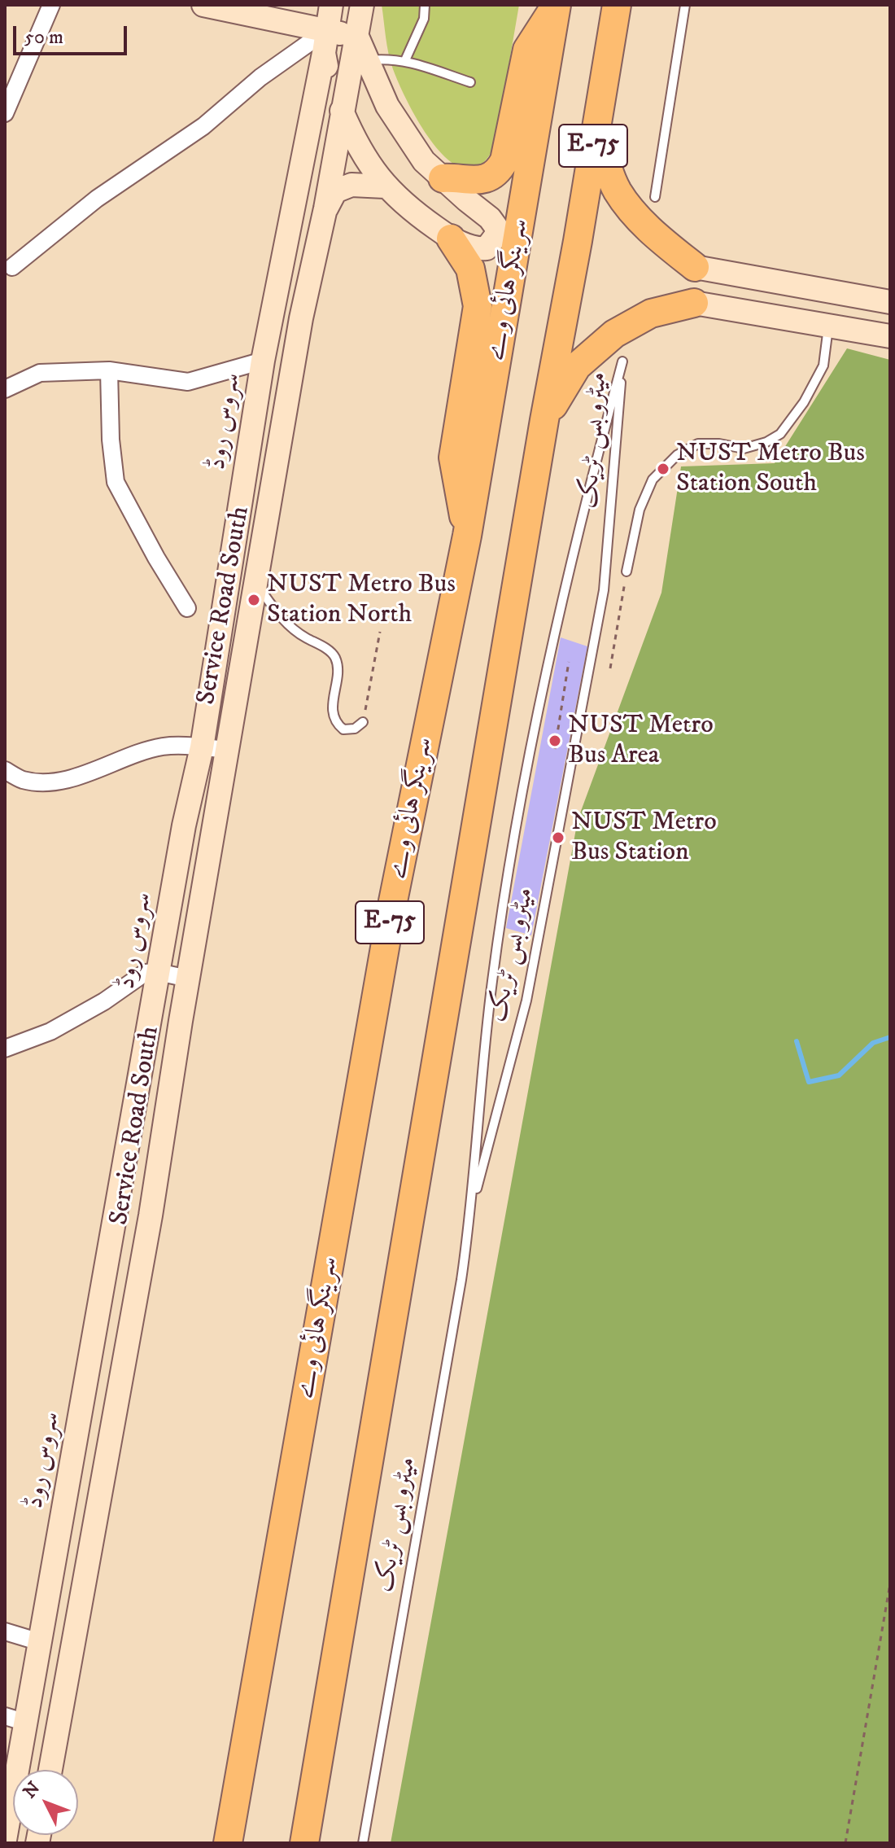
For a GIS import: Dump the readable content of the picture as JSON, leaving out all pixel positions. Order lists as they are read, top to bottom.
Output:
{
  "streets": {
    "highway": ["E-75", "سرینگر ہائی وے"],
    "main road": ["سروس روڈ", "Service Road South"],
    "lane": ["میٹرو بس ٹریک"]
  },
  "places": [
    "NUST Metro Bus Station South",
    "NUST Metro Bus Station North",
    "NUST Metro Bus Area",
    "NUST Metro Bus Station"
  ],
  "scale_bar": "50 m",
  "north": "top left"
}
